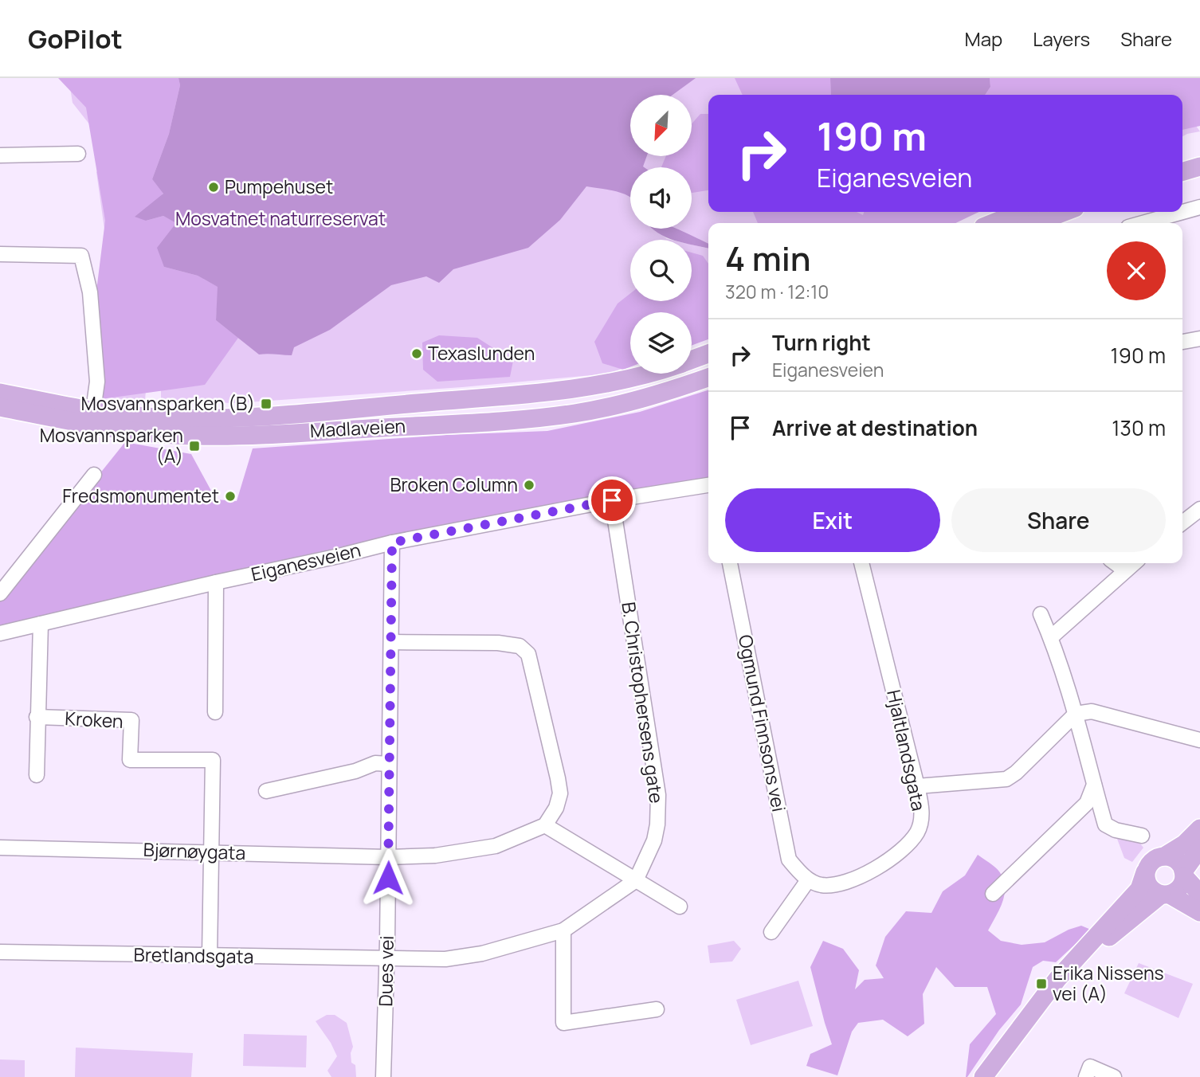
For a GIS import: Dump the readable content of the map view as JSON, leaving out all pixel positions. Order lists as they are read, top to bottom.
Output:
{
  "streets": {
    "main road": ["Madlaveien"],
    "street": [
      "Eiganesveien",
      "B. Christophersens gate",
      "Kroken",
      "Ogmund Finnsons vei",
      "Hjaltlandsgata",
      "Bjørnøygata",
      "Bretlandsgata",
      "Dues vei"
    ]
  },
  "crossings": [
    ["Eiganesveien", "B. Christophersens gate"],
    ["Eiganesveien", "Dues vei"],
    ["B. Christophersens gate", "Bretlandsgata"],
    ["B. Christophersens gate", "Dues vei"],
    ["Kroken", "Bjørnøygata"],
    ["Ogmund Finnsons vei", "Hjaltlandsgata"],
    ["Bjørnøygata", "Dues vei"],
    ["Bretlandsgata", "Dues vei"]
  ],
  "parks": ["Mosvatnet naturreservat"],
  "places": {
    "other": [
      "Pumpehuset",
      "Texaslunden",
      "Broken Column",
      "Fredsmonumentet"
    ],
    "transit": ["Mosvannsparken (B)", "Mosvannsparken (A)", "Erika Nissens vei (A)"]
  },
  "north": "bottom left",
  "page": {
    "header": "GoPilot",
    "nav": ["Map", "Layers", "Share"],
    "turn": ["190 m", "Eiganesveien"],
    "heading": ["4 min", "320 m · 12:10"],
    "list": [
      {
        "name": "Turn right",
        "note": "Eiganesveien",
        "value": "190 m"
      },
      {
        "name": "Arrive at destination",
        "value": "130 m"
      }
    ],
    "buttons": ["Exit", "Share"]
  }
}
